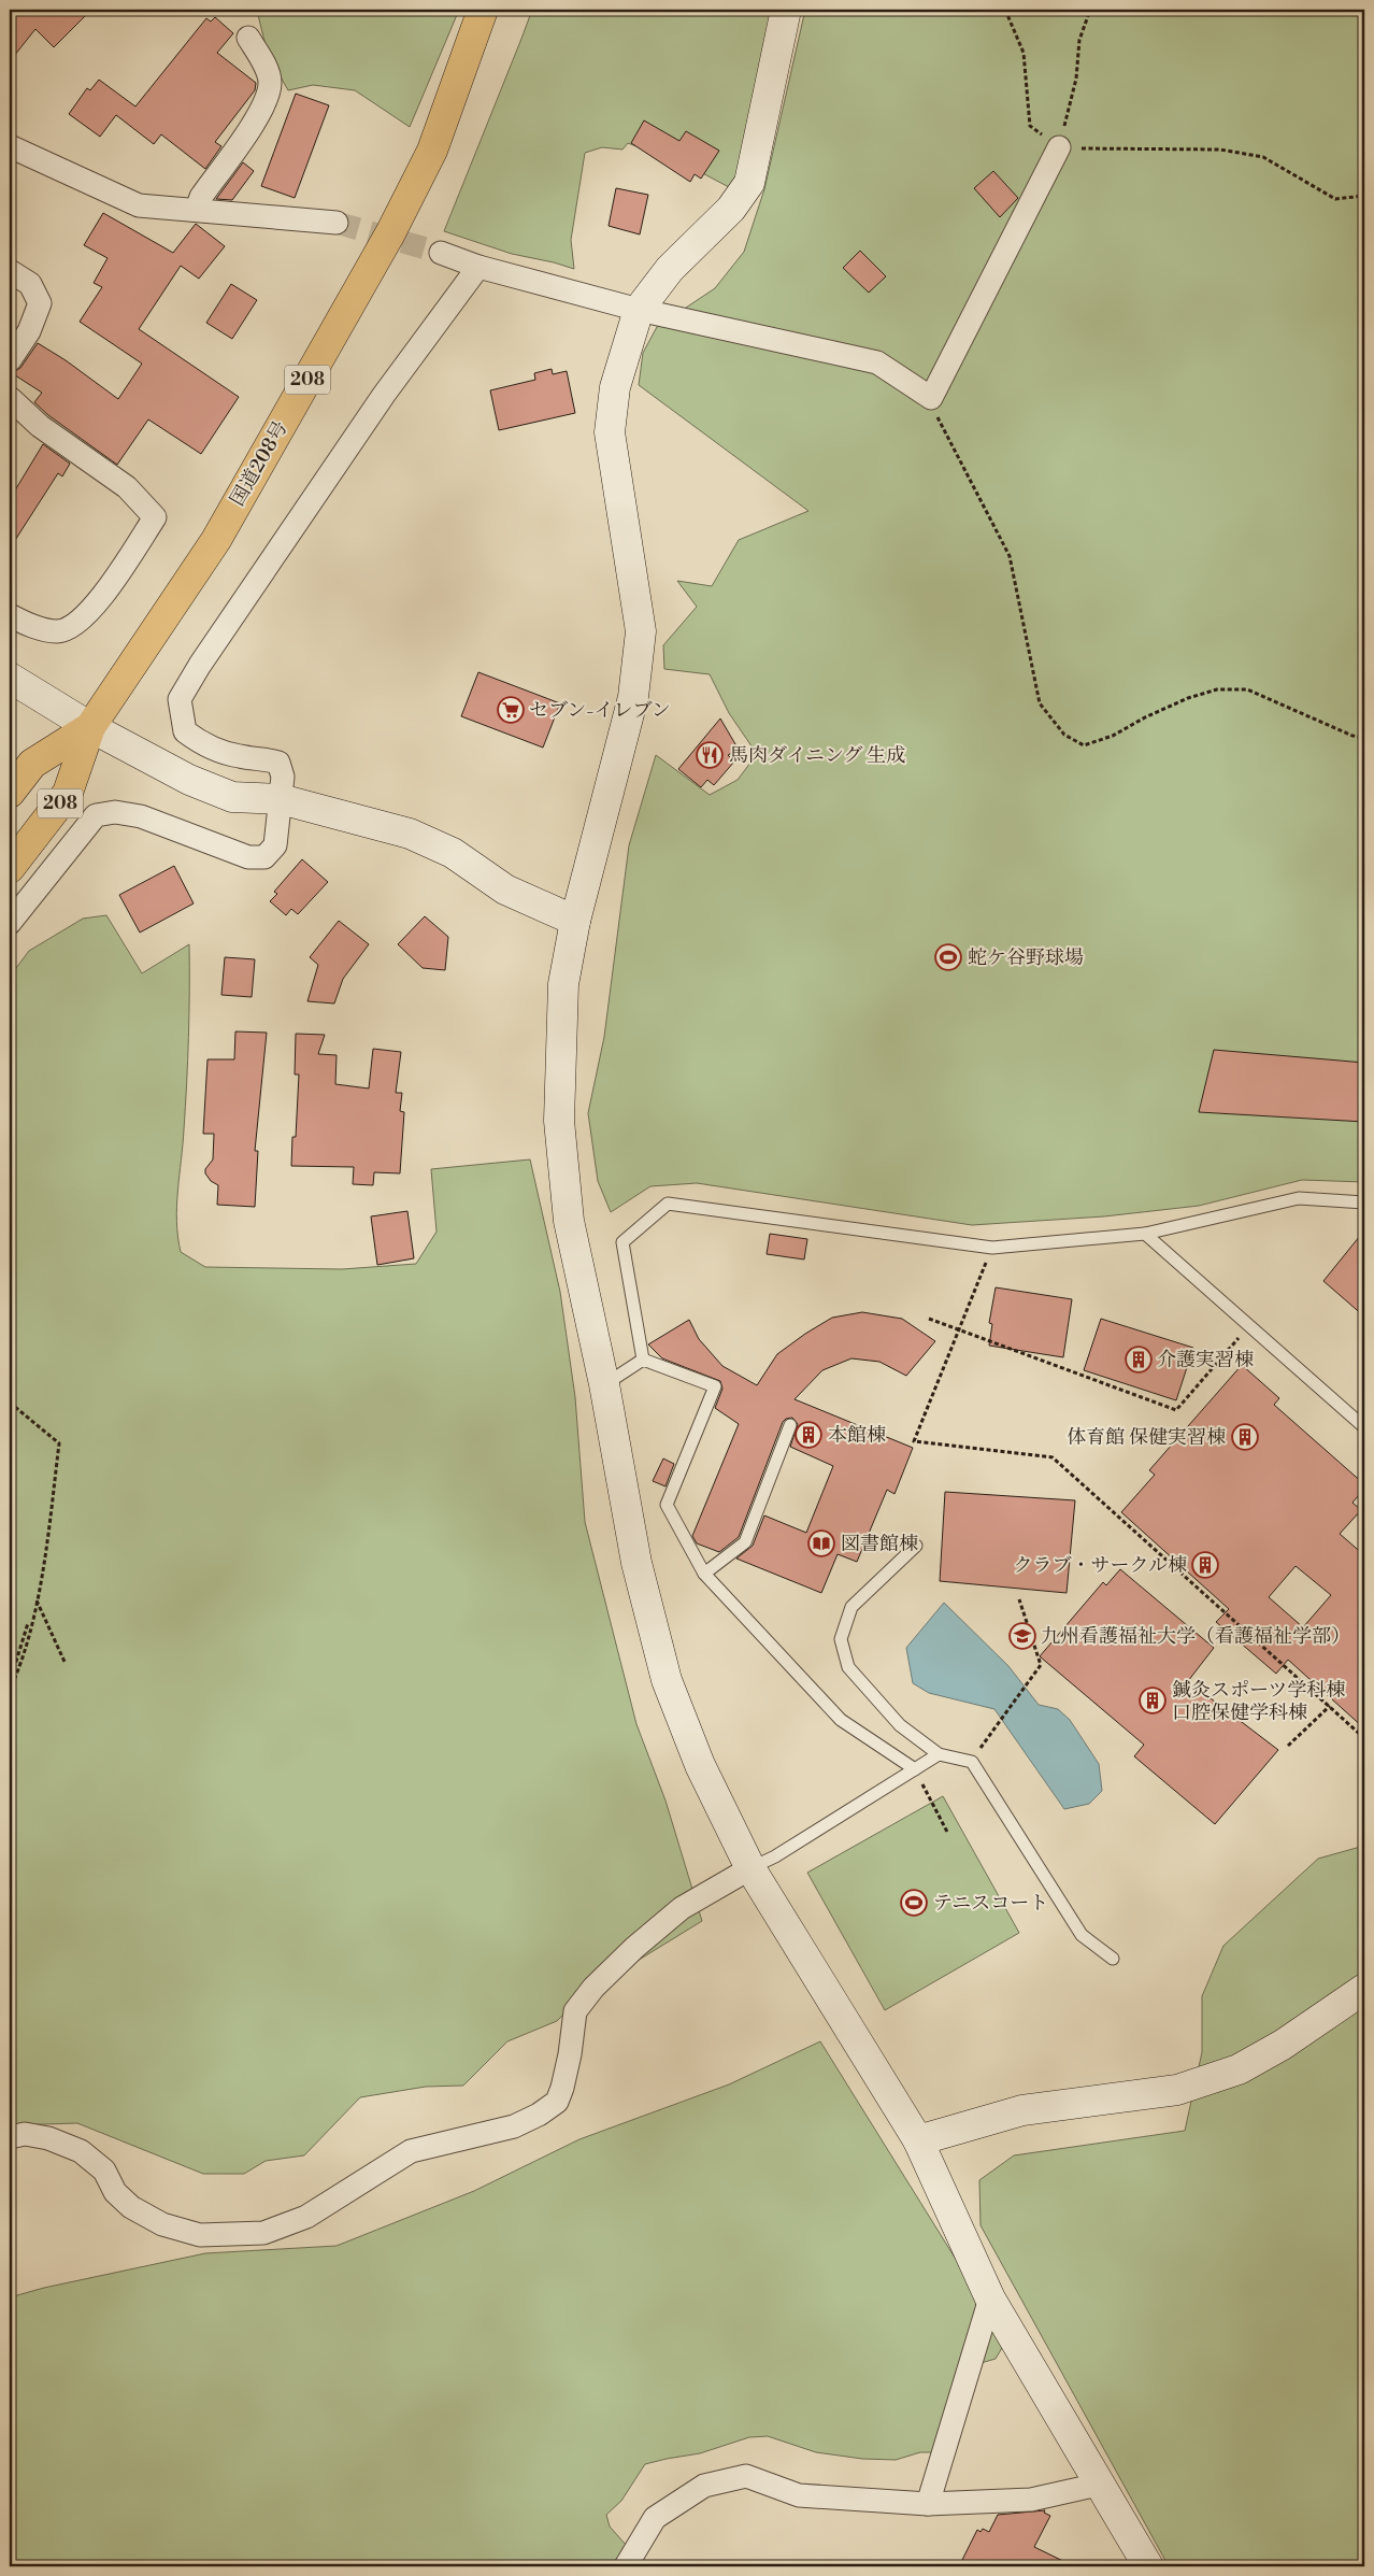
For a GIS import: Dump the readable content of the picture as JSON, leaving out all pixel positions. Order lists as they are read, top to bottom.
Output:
{
  "streets": {
    "highway": ["208", "国道208号"]
  },
  "places": {
    "supermarket": ["セブン-イレブン"],
    "restaurant": ["馬肉ダイニング 生成"],
    "sports": ["蛇ケ谷野球場", "テニスコート"],
    "building": [
      "介護実習棟",
      "本館棟",
      "体育館 保健実習棟",
      "クラブ・サークル棟",
      "鍼灸スポーツ学科棟 口腔保健学科棟"
    ],
    "library": ["図書館棟"],
    "school or university": ["九州看護福祉大学（看護福祉学部）"]
  }
}
